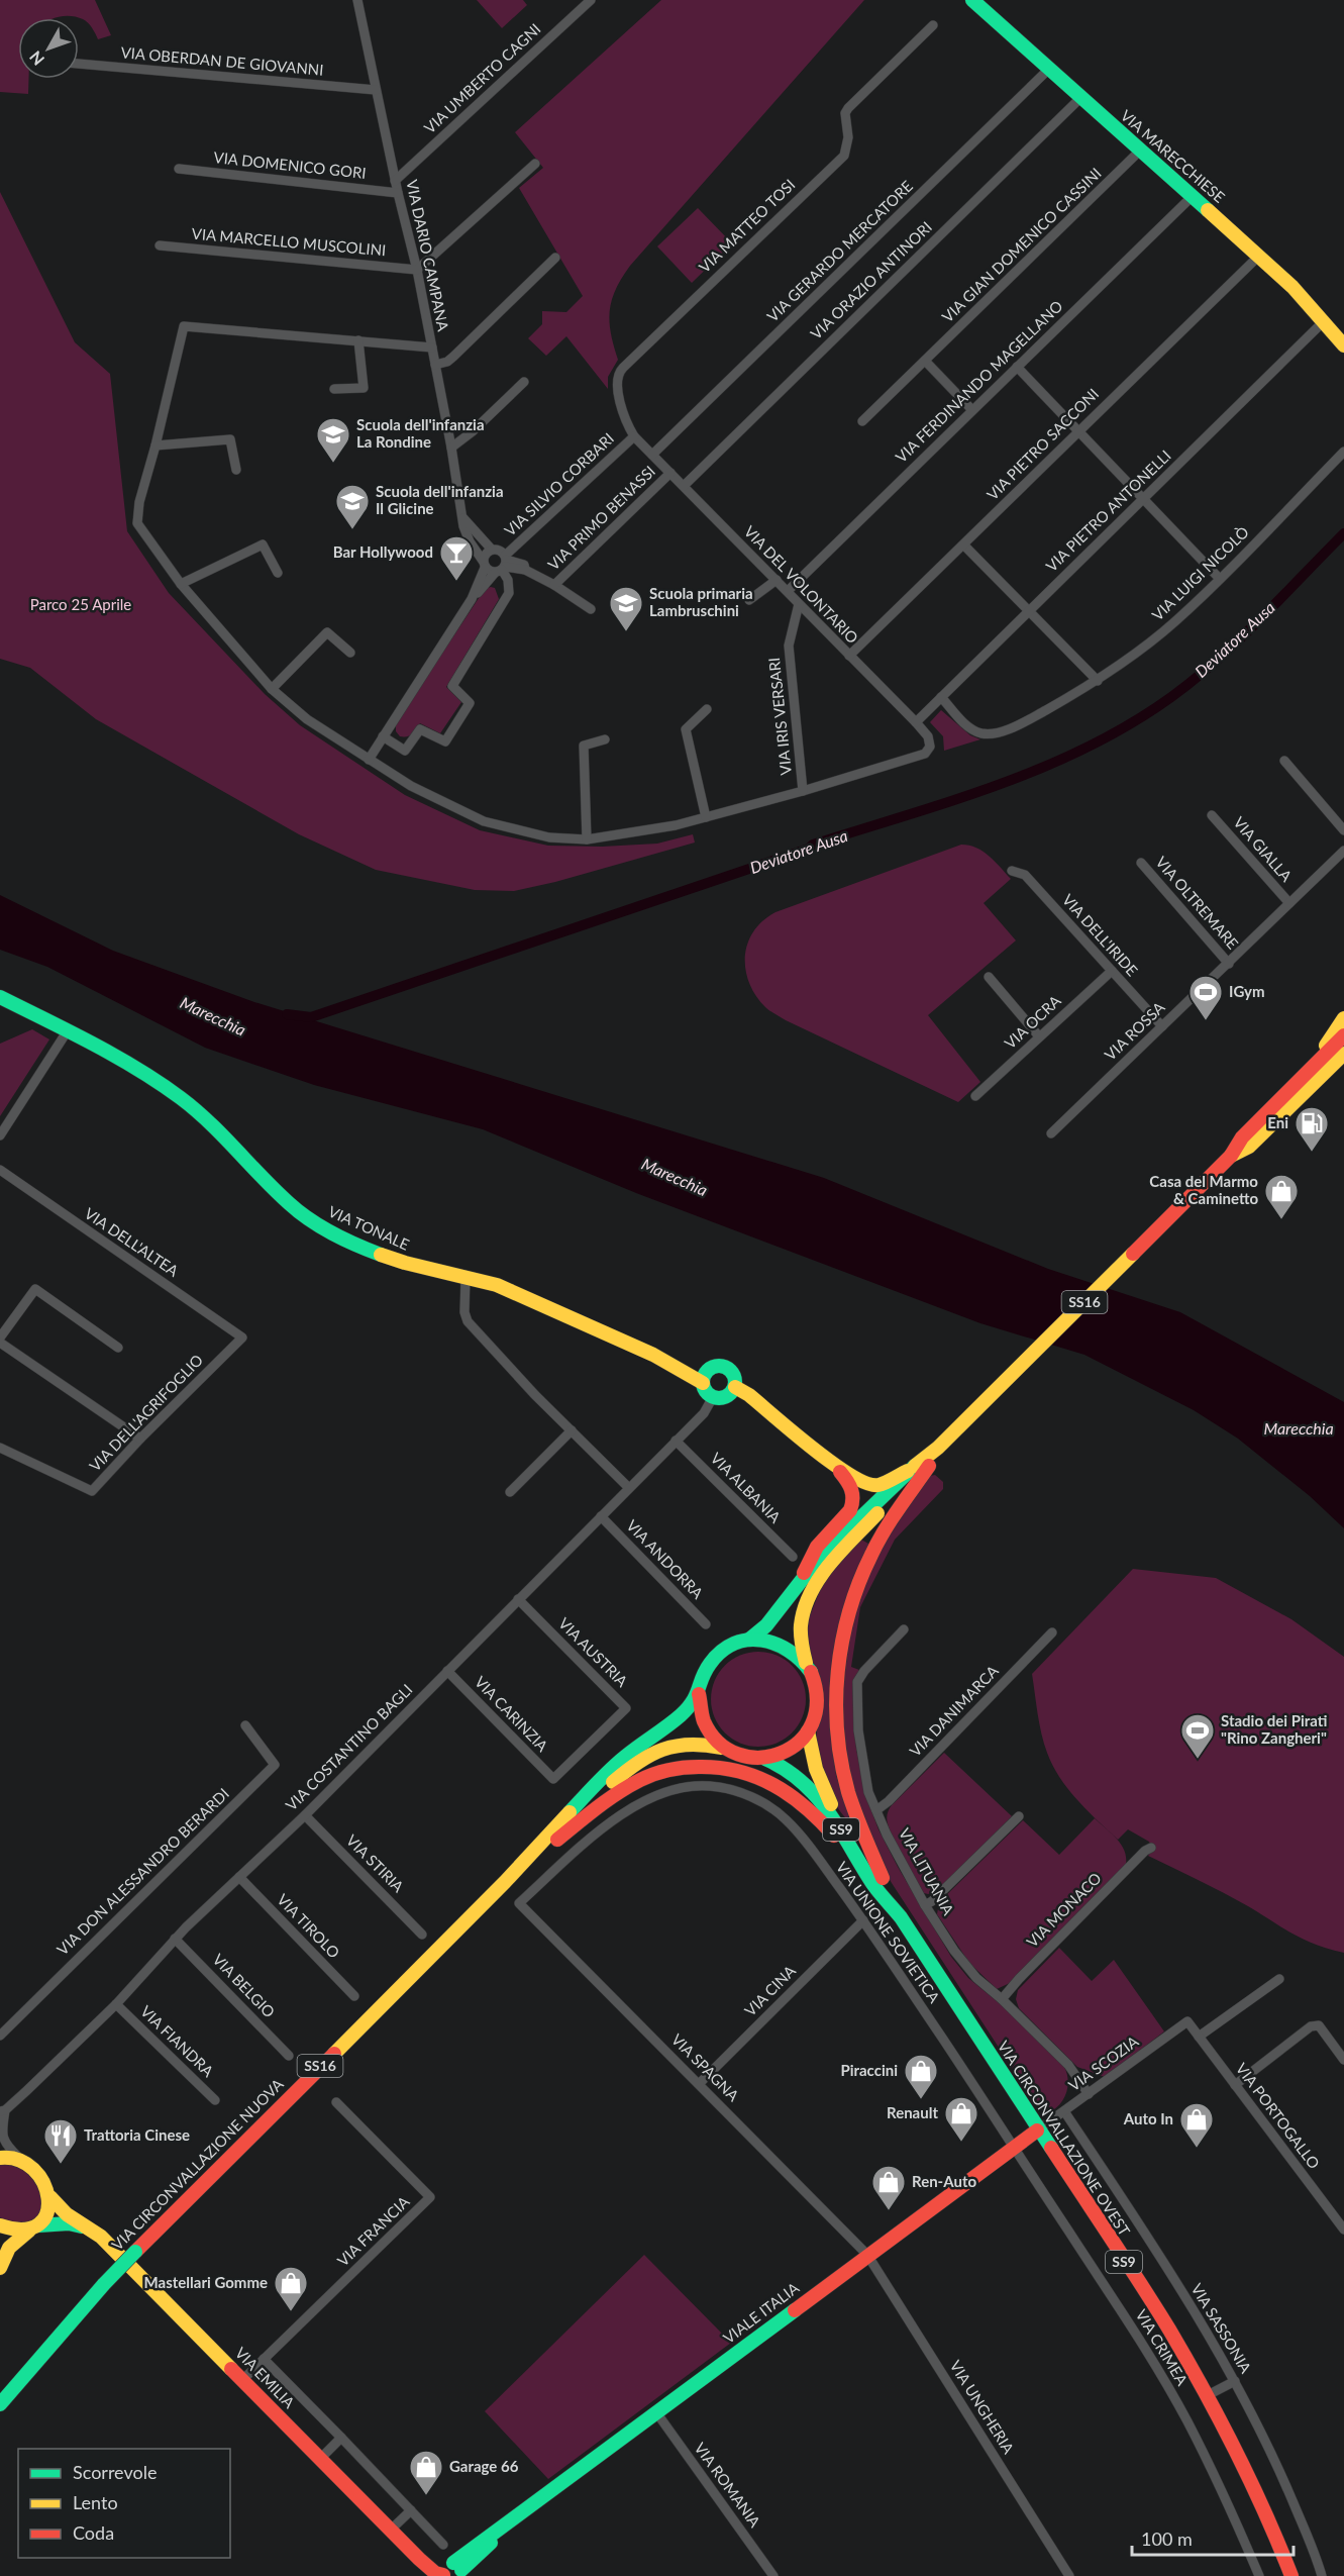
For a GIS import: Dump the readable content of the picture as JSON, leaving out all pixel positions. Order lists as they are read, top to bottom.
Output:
{
  "streets": {
    "main road": [
      "VIA MARECCHIESE",
      "VIA TONALE",
      "SS16",
      "SS9",
      "VIA CIRCONVALLAZIONE OVEST",
      "VIA CIRCONVALLAZIONE NUOVA",
      "VIALE ITALIA",
      "VIA EMILIA"
    ],
    "street": [
      "VIA OBERDAN DE GIOVANNI",
      "VIA UMBERTO CAGNI",
      "VIA DOMENICO GORI",
      "VIA MATTEO TOSI",
      "VIA MARCELLO MUSCOLINI",
      "VIA GIAN DOMENICO CASSINI",
      "VIA GERARDO MERCATORE",
      "VIA DARIO CAMPANA",
      "VIA ORAZIO ANTINORI",
      "VIA FERDINANDO MAGELLANO",
      "VIA PIETRO SACCONI",
      "VIA SILVIO CORBARI",
      "VIA PIETRO ANTONELLI",
      "VIA PRIMO BENASSI",
      "VIA LUIGI NICOLÒ",
      "VIA DEL VOLONTARIO",
      "VIA IRIS VERSARI",
      "VIA GIALLA",
      "VIA OLTREMARE",
      "VIA DELL'IRIDE",
      "VIA OCRA",
      "VIA ROSSA",
      "VIA DELL'ALTEA",
      "VIA DELL'AGRIFOGLIO",
      "VIA ALBANIA",
      "VIA ANDORRA",
      "VIA AUSTRIA",
      "VIA DANIMARCA",
      "VIA CARINZIA",
      "VIA COSTANTINO BAGLI",
      "VIA STIRIA",
      "VIA DON ALESSANDRO BERARDI",
      "VIA LITUANIA",
      "VIA MONACO",
      "VIA TIROLO",
      "VIA UNIONE SOVIETICA",
      "VIA BELGIO",
      "VIA CINA",
      "VIA FIANDRA",
      "VIA SCOZIA",
      "VIA SPAGNA",
      "VIA PORTOGALLO",
      "VIA FRANCIA",
      "VIA SASSONIA",
      "VIA CRIMEA",
      "VIA UNGHERIA",
      "VIA ROMANIA"
    ]
  },
  "crossings": [
    ["VIA OBERDAN DE GIOVANNI", "VIA DARIO CAMPANA"],
    ["VIA UMBERTO CAGNI", "VIA DARIO CAMPANA"],
    ["VIA MARECCHIESE", "VIA GIAN DOMENICO CASSINI"],
    ["VIA MARECCHIESE", "VIA GERARDO MERCATORE"],
    ["VIA MARECCHIESE", "VIA ORAZIO ANTINORI"],
    ["VIA MARECCHIESE", "VIA FERDINANDO MAGELLANO"],
    ["VIA MARECCHIESE", "VIA PIETRO SACCONI"],
    ["VIA MARECCHIESE", "VIA PIETRO ANTONELLI"],
    ["VIA DOMENICO GORI", "VIA DARIO CAMPANA"],
    ["VIA MATTEO TOSI", "VIA GERARDO MERCATORE"],
    ["VIA MATTEO TOSI", "VIA SILVIO CORBARI"],
    ["VIA MATTEO TOSI", "VIA DEL VOLONTARIO"],
    ["VIA MARCELLO MUSCOLINI", "VIA DARIO CAMPANA"],
    ["VIA GERARDO MERCATORE", "VIA DEL VOLONTARIO"],
    ["VIA ORAZIO ANTINORI", "VIA DEL VOLONTARIO"],
    ["VIA FERDINANDO MAGELLANO", "VIA DEL VOLONTARIO"],
    ["VIA PIETRO SACCONI", "VIA DEL VOLONTARIO"],
    ["VIA PIETRO ANTONELLI", "VIA LUIGI NICOLÒ"],
    ["VIA PIETRO ANTONELLI", "VIA DEL VOLONTARIO"],
    ["VIA PRIMO BENASSI", "VIA DEL VOLONTARIO"],
    ["VIA DEL VOLONTARIO", "VIA IRIS VERSARI"],
    ["VIA GIALLA", "VIA ROSSA"],
    ["VIA OLTREMARE", "VIA ROSSA"],
    ["VIA DELL'IRIDE", "VIA OCRA"],
    ["VIA DELL'IRIDE", "VIA ROSSA"],
    ["VIA TONALE", "VIA COSTANTINO BAGLI"],
    ["VIA DELL'ALTEA", "VIA DELL'AGRIFOGLIO"],
    ["SS16", "VIA CIRCONVALLAZIONE OVEST"],
    ["SS16", "VIA CIRCONVALLAZIONE NUOVA"],
    ["VIA ALBANIA", "VIA COSTANTINO BAGLI"],
    ["VIA ANDORRA", "VIA COSTANTINO BAGLI"],
    ["VIA AUSTRIA", "VIA CARINZIA"],
    ["VIA AUSTRIA", "VIA COSTANTINO BAGLI"],
    ["VIA DANIMARCA", "VIA LITUANIA"],
    ["VIA CARINZIA", "VIA COSTANTINO BAGLI"],
    ["VIA COSTANTINO BAGLI", "VIA STIRIA"],
    ["VIA COSTANTINO BAGLI", "VIA TIROLO"],
    ["VIA COSTANTINO BAGLI", "VIA BELGIO"],
    ["VIA COSTANTINO BAGLI", "VIA FIANDRA"],
    ["VIA LITUANIA", "VIA MONACO"],
    ["VIA LITUANIA", "VIA SCOZIA"],
    ["VIA UNIONE SOVIETICA", "VIA CINA"],
    ["VIA UNIONE SOVIETICA", "VIA SPAGNA"],
    ["VIA UNIONE SOVIETICA", "VIALE ITALIA"],
    ["VIA UNIONE SOVIETICA", "VIA CRIMEA"],
    ["VIA CINA", "VIA SPAGNA"],
    ["VIA SCOZIA", "VIA PORTOGALLO"],
    ["VIA SCOZIA", "VIA CIRCONVALLAZIONE OVEST"],
    ["VIA SCOZIA", "VIALE ITALIA"],
    ["VIA SCOZIA", "VIA SASSONIA"],
    ["VIA SPAGNA", "VIALE ITALIA"],
    ["VIA SPAGNA", "VIA UNGHERIA"],
    ["VIA CIRCONVALLAZIONE OVEST", "VIA CIRCONVALLAZIONE NUOVA"],
    ["VIA CIRCONVALLAZIONE OVEST", "VIALE ITALIA"],
    ["VIA FRANCIA", "VIA EMILIA"],
    ["VIALE ITALIA", "VIA CRIMEA"],
    ["VIALE ITALIA", "VIA EMILIA"],
    ["VIALE ITALIA", "VIA UNGHERIA"],
    ["VIALE ITALIA", "VIA ROMANIA"]
  ],
  "water": ["Deviatore Ausa", "Marecchia"],
  "parks": ["Parco 25 Aprile"],
  "places": {
    "school or university": ["Scuola dell'infanzia La Rondine", "Scuola dell'infanzia Il Glicine", "Scuola primaria Lambruschini"],
    "bar": ["Bar Hollywood"],
    "sports": ["IGym", "Stadio dei Pirati \"Rino Zangheri\""],
    "fuel station": ["Eni"],
    "shop": [
      "Casa del Marmo & Caminetto",
      "Piraccini",
      "Renault",
      "Auto In",
      "Ren-Auto",
      "Mastellari Gomme",
      "Garage 66"
    ],
    "restaurant": ["Trattoria Cinese"]
  },
  "legend": ["Scorrevole", "Lento", "Coda"],
  "scale_bar": "100 m",
  "north": "bottom left"
}
